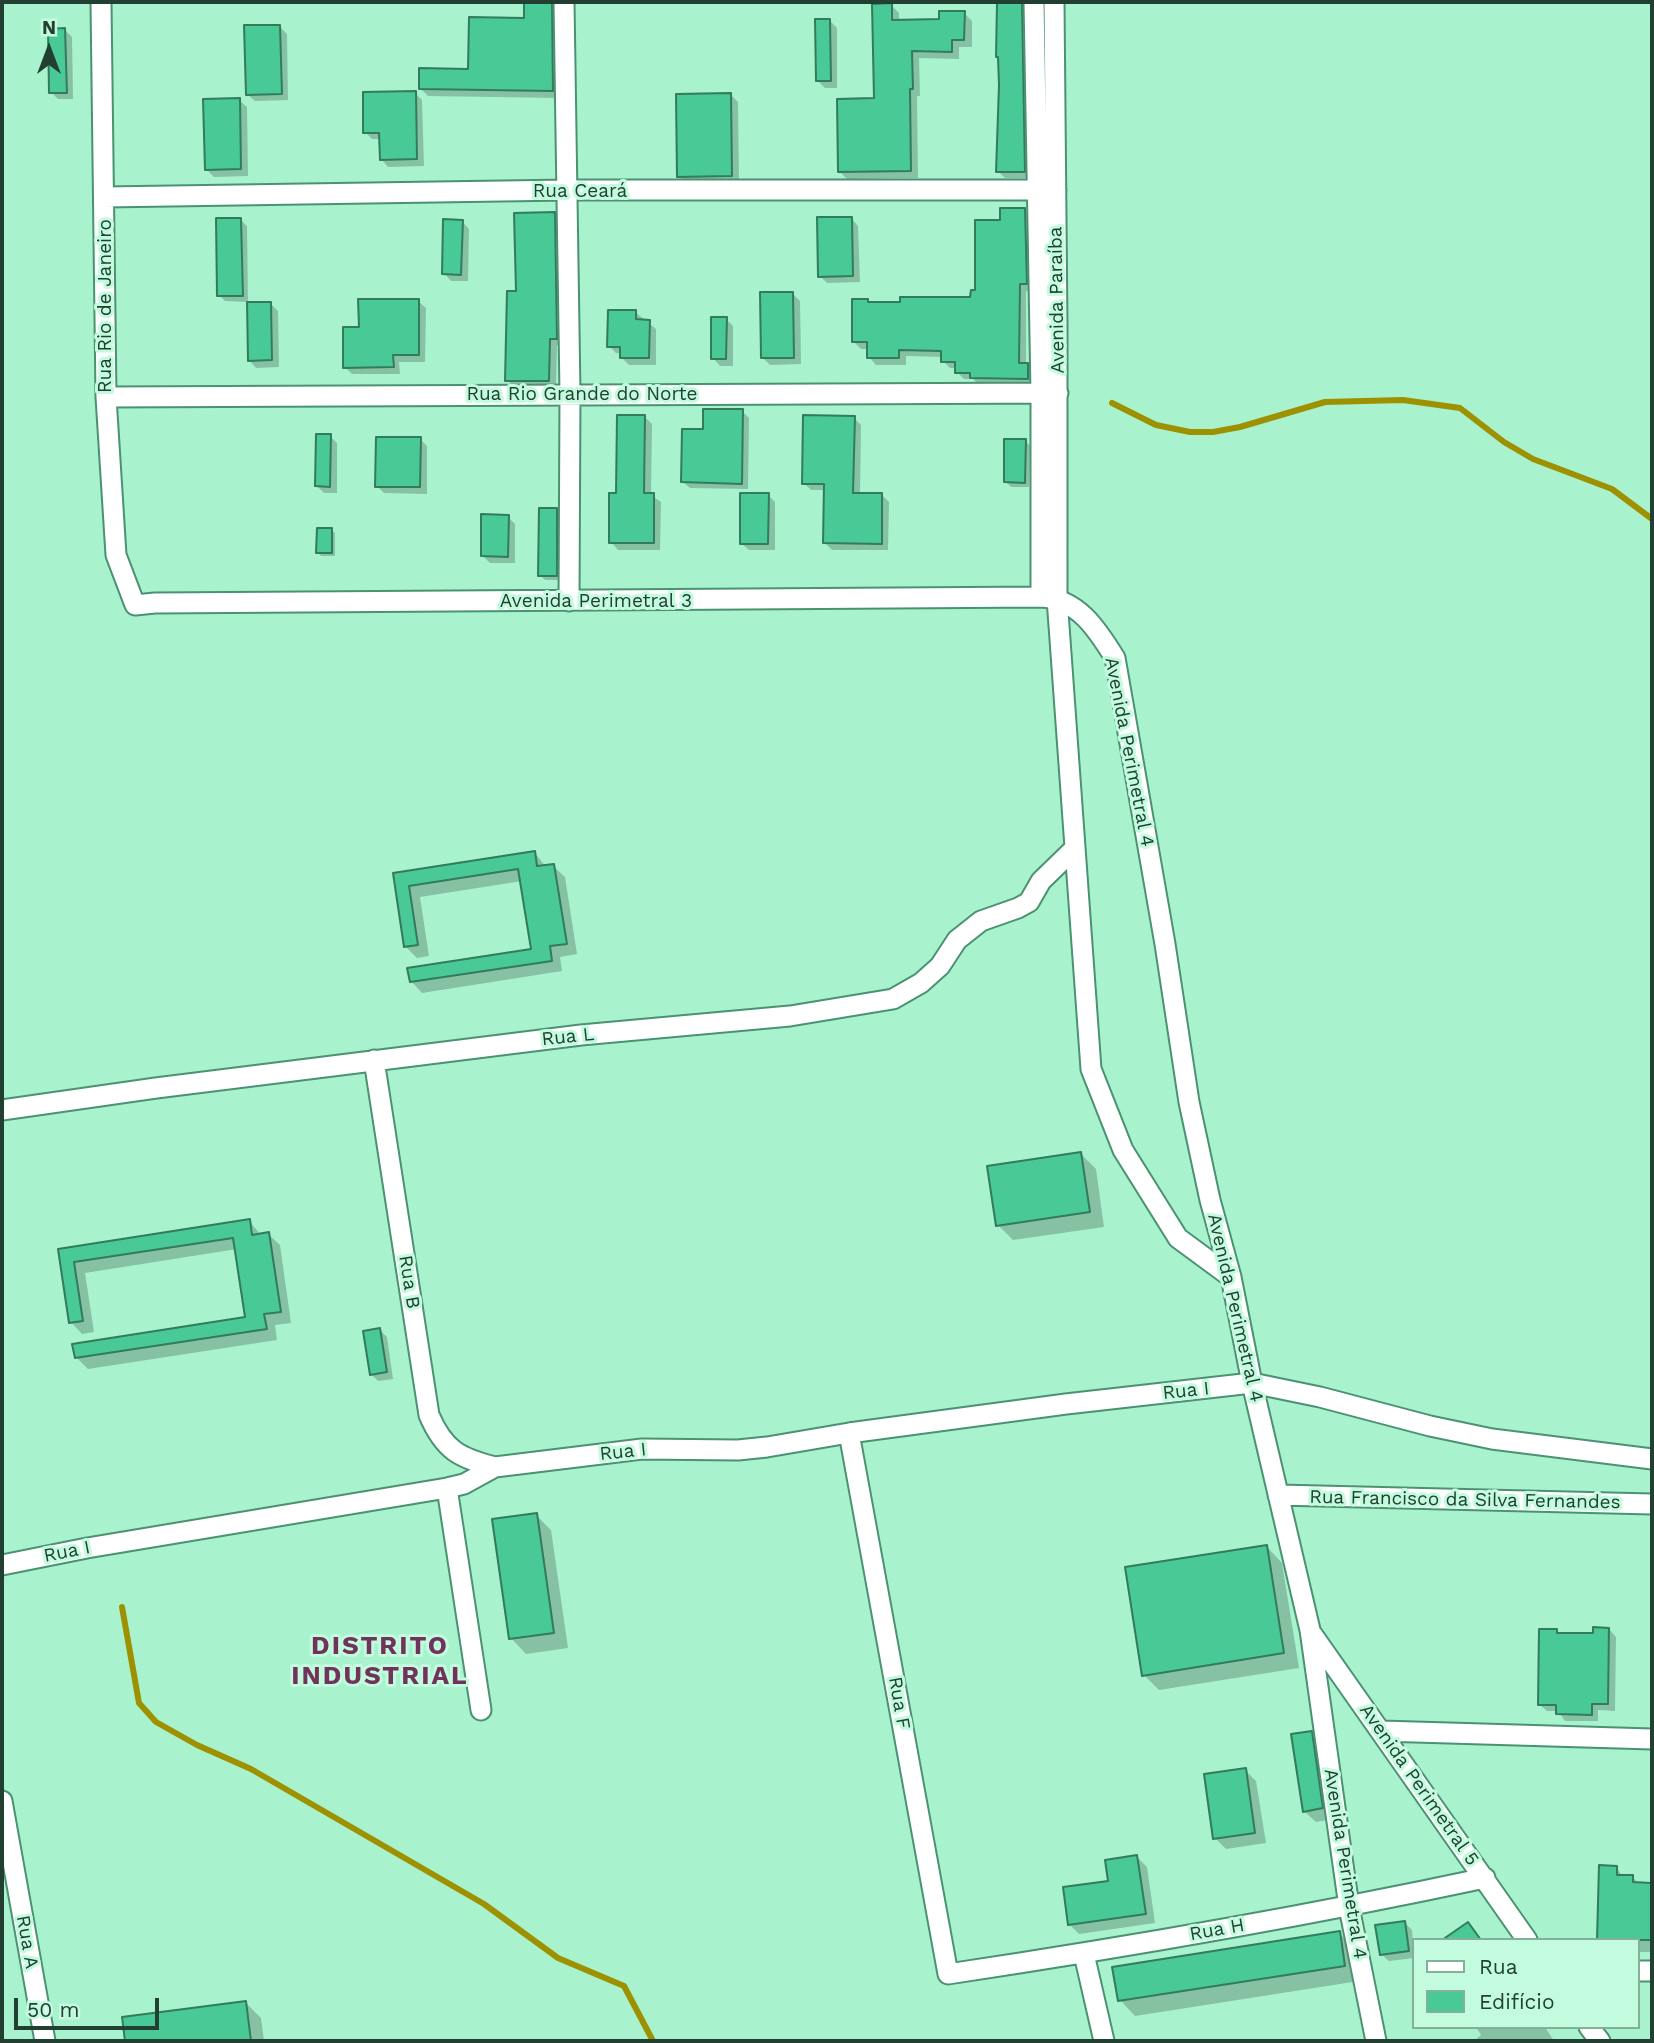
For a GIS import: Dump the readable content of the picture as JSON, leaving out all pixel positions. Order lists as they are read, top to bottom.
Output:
{
  "streets": {
    "street": [
      "Rua Ceará",
      "Avenida Paraíba",
      "Rua Rio de Janeiro",
      "Rua Rio Grande do Norte",
      "Avenida Perimetral 3",
      "Avenida Perimetral 4",
      "Rua L",
      "Rua B",
      "Rua I",
      "Rua Francisco da Silva Fernandes",
      "Rua F",
      "Avenida Perimetral 5",
      "Rua H",
      "Rua A"
    ]
  },
  "crossings": [
    ["Rua Ceará", "Avenida Paraíba"],
    ["Rua Ceará", "Rua Rio de Janeiro"],
    ["Avenida Paraíba", "Rua Rio Grande do Norte"],
    ["Avenida Paraíba", "Avenida Perimetral 3"],
    ["Avenida Paraíba", "Avenida Perimetral 4"],
    ["Avenida Paraíba", "Rua L"],
    ["Rua Rio de Janeiro", "Rua Rio Grande do Norte"],
    ["Rua Rio de Janeiro", "Avenida Perimetral 3"],
    ["Avenida Perimetral 3", "Avenida Perimetral 4"],
    ["Avenida Perimetral 4", "Rua I"],
    ["Avenida Perimetral 4", "Rua Francisco da Silva Fernandes"],
    ["Avenida Perimetral 4", "Avenida Perimetral 5"],
    ["Avenida Perimetral 4", "Rua H"],
    ["Rua L", "Rua B"],
    ["Rua B", "Rua I"],
    ["Rua I", "Rua F"],
    ["Rua F", "Rua H"],
    ["Avenida Perimetral 5", "Rua H"]
  ],
  "districts": ["DISTRITO INDUSTRIAL"],
  "legend": ["Rua", "Edifício"],
  "scale_bar": "50 m",
  "north": "top"
}
